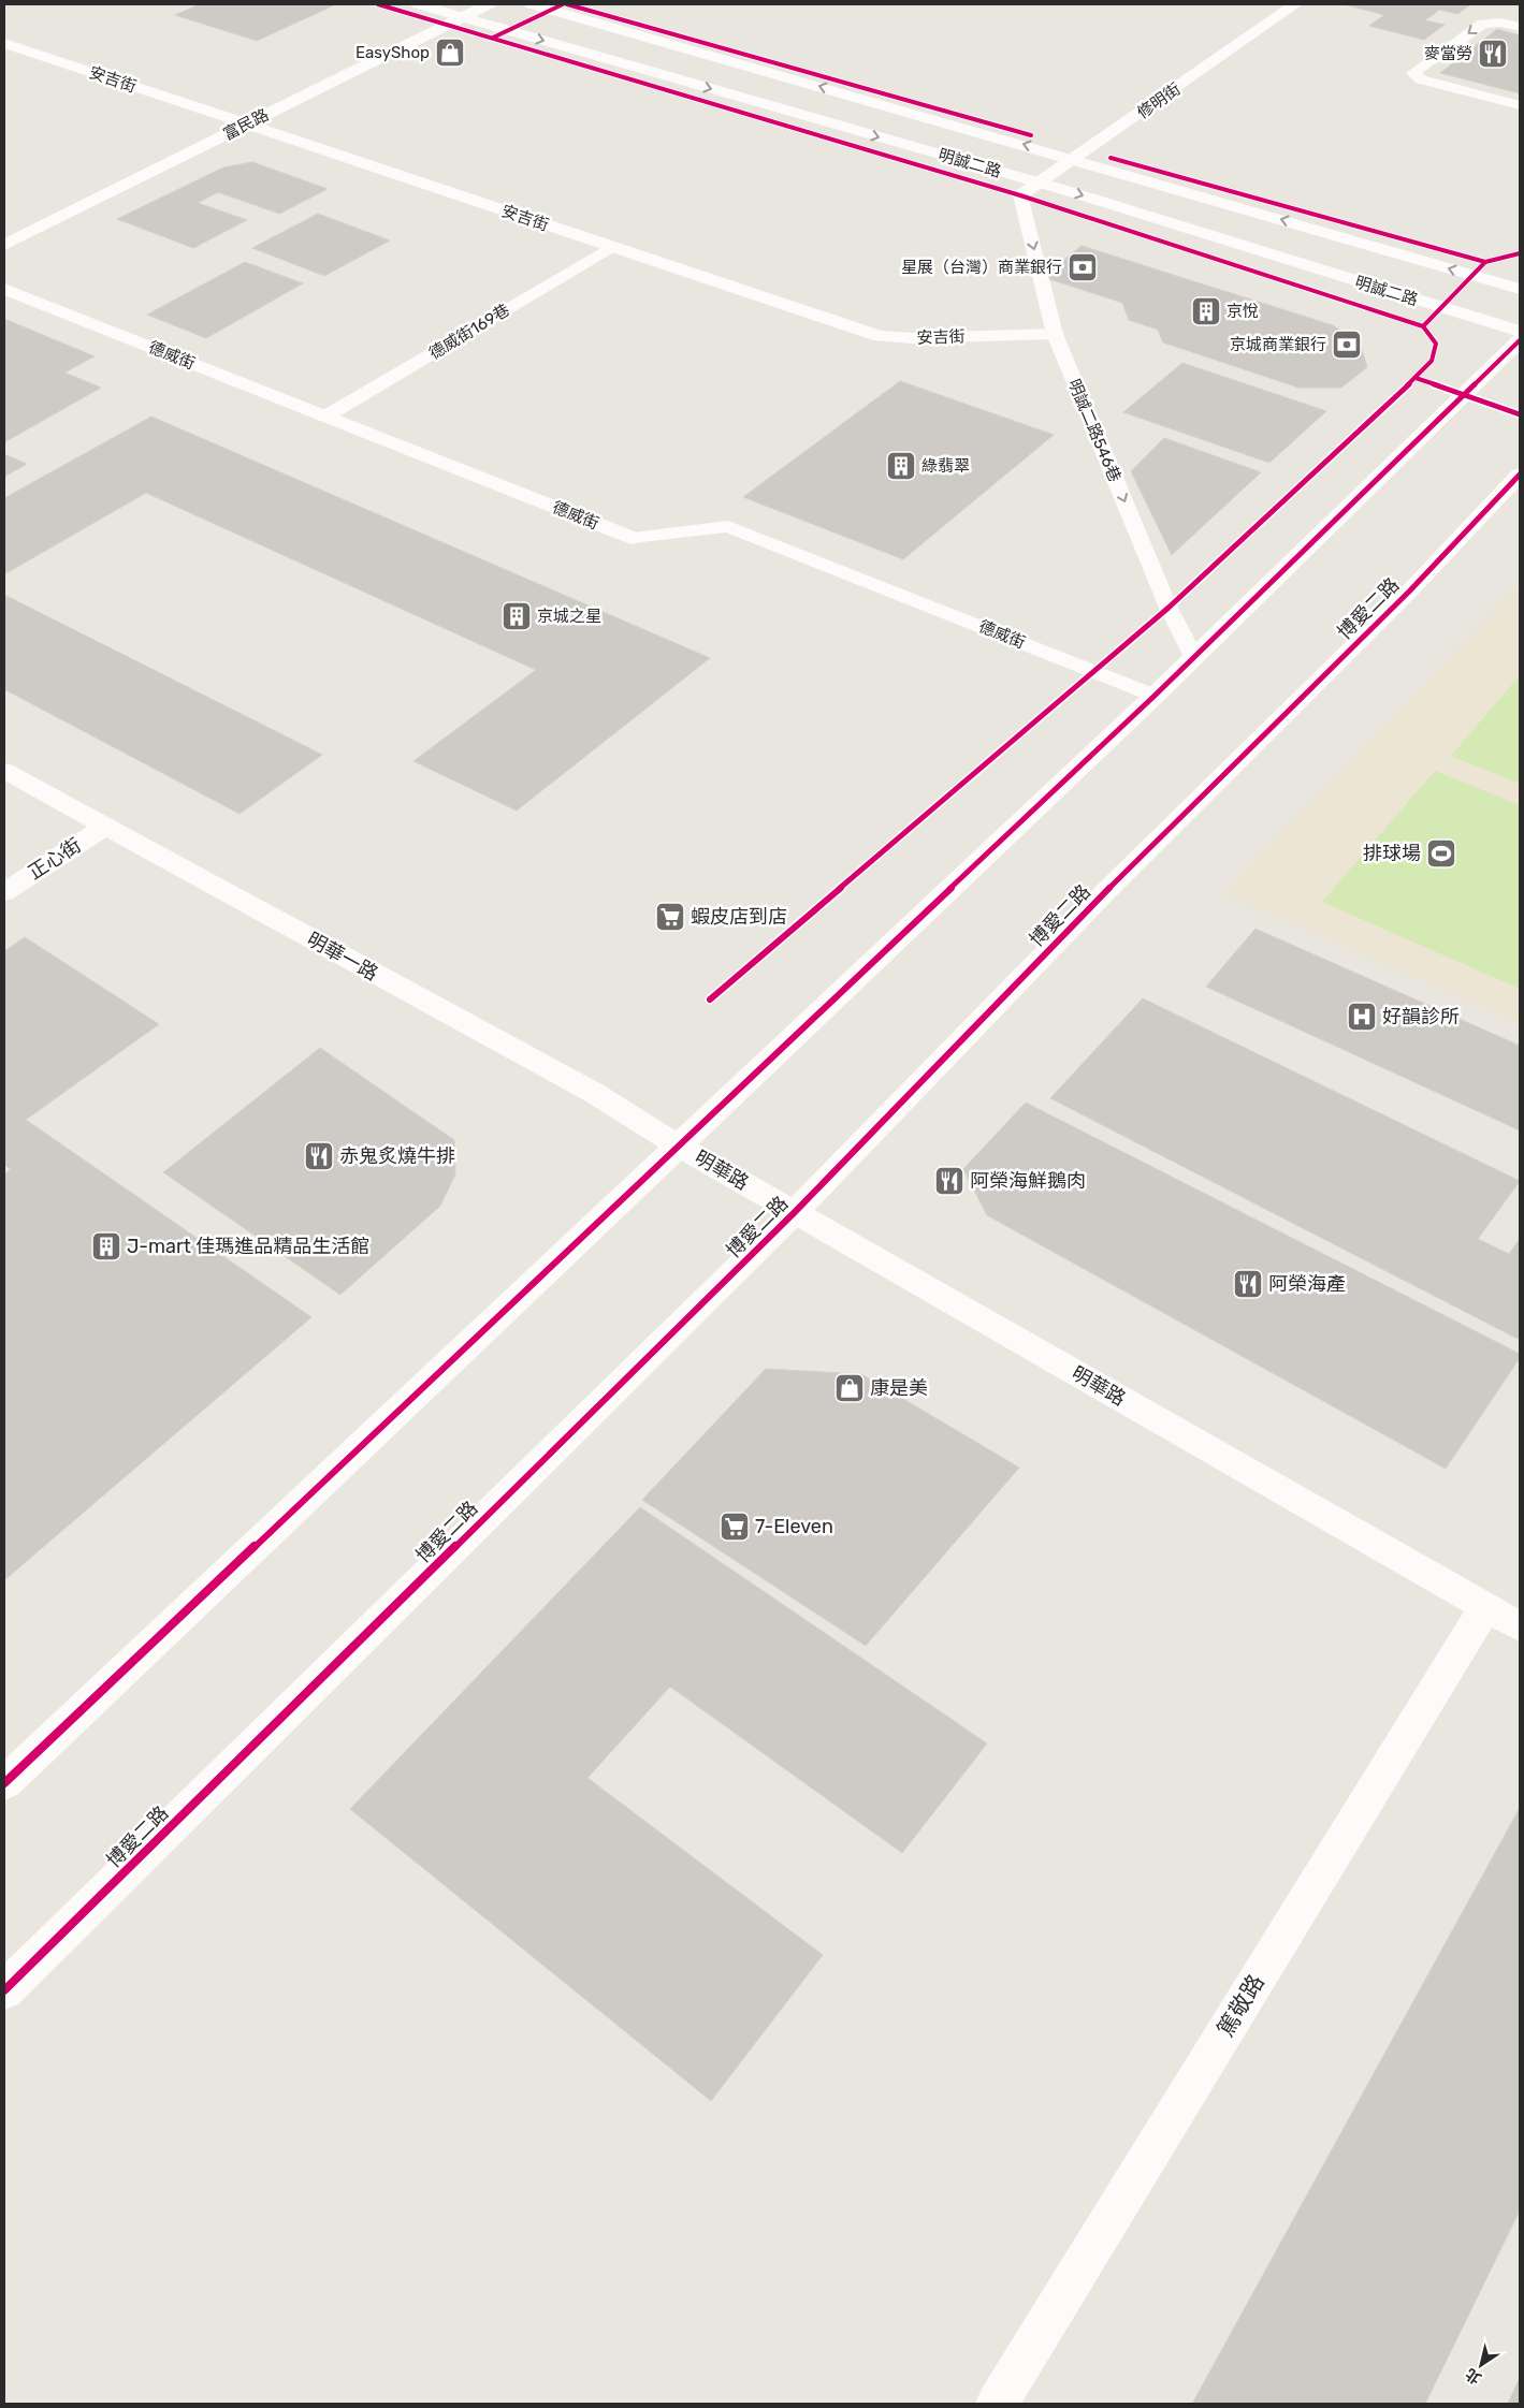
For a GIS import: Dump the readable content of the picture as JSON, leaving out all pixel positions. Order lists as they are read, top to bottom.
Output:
{
  "streets": {
    "street": [
      "安吉街",
      "修明街",
      "富民路",
      "明誠二路",
      "德威街",
      "博愛二路",
      "正心街",
      "明華一路",
      "明華路",
      "篤敬路"
    ],
    "lane": ["德威街169巷", "明誠二路546巷"]
  },
  "crossings": [
    ["安吉街", "富民路"],
    ["安吉街", "德威街169巷"],
    ["安吉街", "明誠二路546巷"],
    ["修明街", "明誠二路"],
    ["修明街", "明誠二路546巷"],
    ["富民路", "明誠二路"],
    ["德威街169巷", "德威街"],
    ["博愛二路", "明華路"],
    ["正心街", "明華一路"],
    ["明華一路", "明華路"],
    ["明華路", "篤敬路"]
  ],
  "one_way": ["明誠二路546巷"],
  "places": {
    "shop": ["EasyShop", "康是美"],
    "restaurant": [
      "麥當勞",
      "赤鬼炙燒牛排",
      "阿榮海鮮鵝肉",
      "阿榮海產"
    ],
    "bank": ["星展（台灣）商業銀行", "京城商業銀行"],
    "building": [
      "京悅",
      "綠翡翠",
      "京城之星",
      "J-mart 佳瑪進品精品生活館"
    ],
    "sports": ["排球場"],
    "supermarket": ["蝦皮店到店", "7-Eleven"],
    "hospital": ["好韻診所"]
  },
  "north": "bottom left"
}
